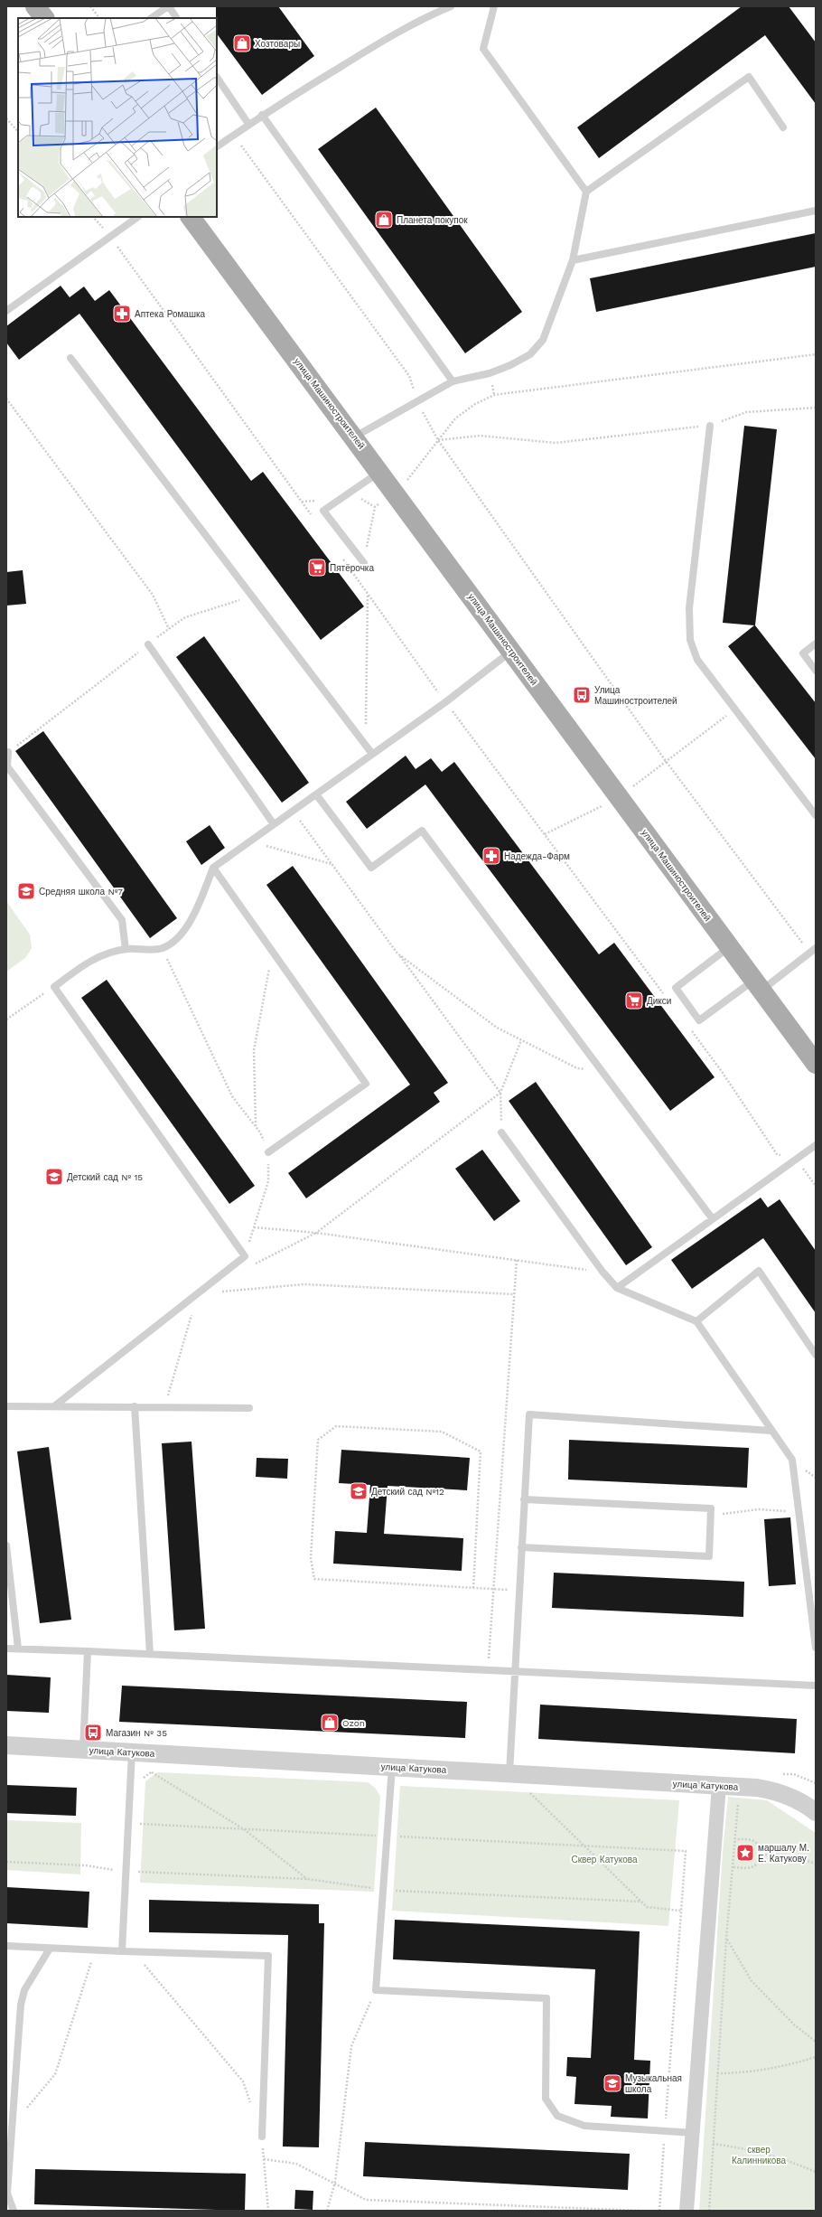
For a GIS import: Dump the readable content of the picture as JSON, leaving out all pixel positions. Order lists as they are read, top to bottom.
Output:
{
  "streets": {
    "main road": ["улица Машиностроителей"],
    "street": ["улица Катукова"]
  },
  "parks": ["Сквер Катукова", "сквер Калинникова"],
  "places": {
    "shop": ["Хозтовары", "Планета покупок", "Ozon"],
    "pharmacy": ["Аптека Ромашка", "Надежда-Фарм"],
    "supermarket": ["Пятёрочка", "Дикси"],
    "bus stop": ["Улица Машиностроителей", "Магазин № 35"],
    "school or university": [
      "Средняя школа №7",
      "Детский сад № 15",
      "Детский сад №12",
      "Музыкальная школа"
    ],
    "place": ["маршалу М. Е. Катукову"]
  }
}
